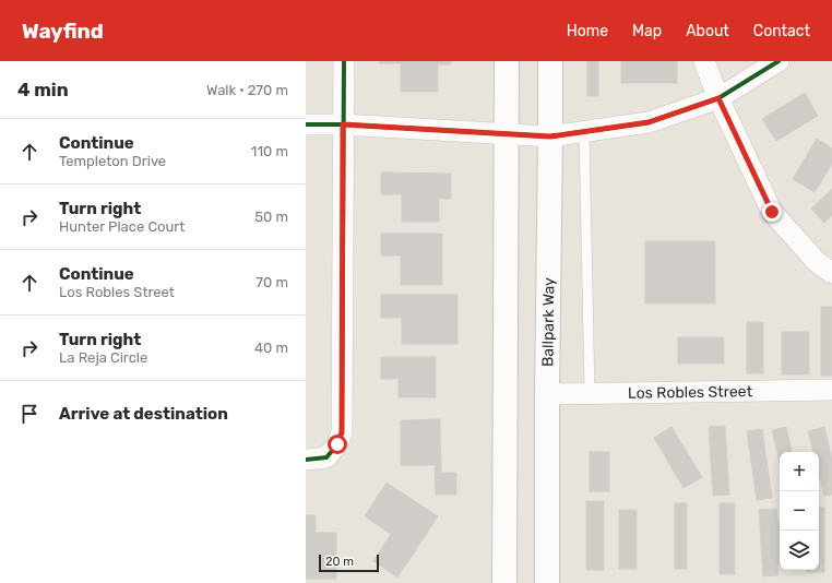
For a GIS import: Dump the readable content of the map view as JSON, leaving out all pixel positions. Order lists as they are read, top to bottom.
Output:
{
  "streets": {
    "main road": ["Ballpark Way"],
    "street": ["Los Robles Street"]
  },
  "crossings": [
    ["Ballpark Way", "Los Robles Street"]
  ],
  "scale_bar": "20 m",
  "page": {
    "header": "Wayfind",
    "nav": [
      "Home",
      "Map",
      "About",
      "Contact"
    ],
    "heading": ["4 min", "Walk · 270 m"],
    "list": [
      ["Continue", "Templeton Drive", "110 m"],
      ["Turn right", "Hunter Place Court", "50 m"],
      ["Continue", "Los Robles Street", "70 m"],
      ["Turn right", "La Reja Circle", "40 m"],
      "Arrive at destination"
    ],
    "map_buttons": ["+", "−"],
    "scale": "20 m"
  }
}
